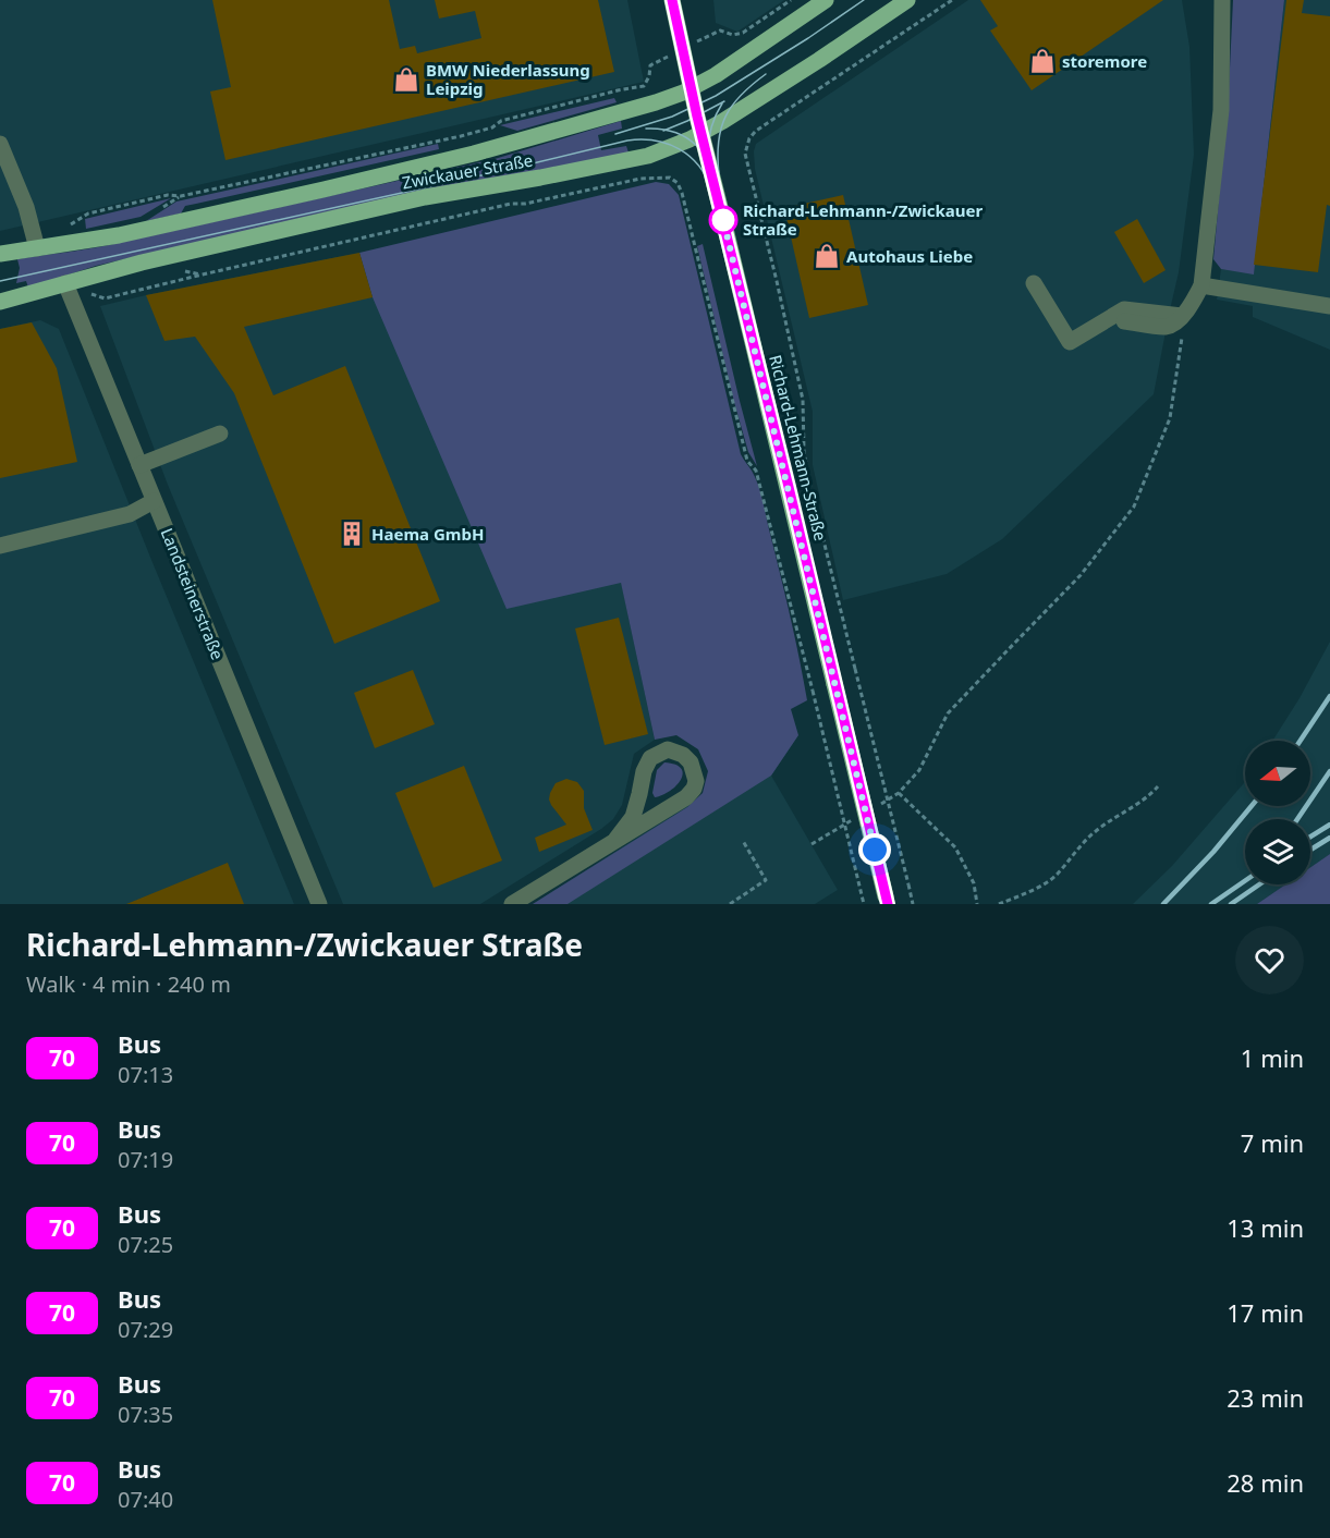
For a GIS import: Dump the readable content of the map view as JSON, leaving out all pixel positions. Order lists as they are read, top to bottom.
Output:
{
  "streets": {
    "main road": ["Zwickauer Straße", "Richard-Lehmann-Straße"],
    "street": ["Landsteinerstraße"]
  },
  "crossings": [
    ["Zwickauer Straße", "Richard-Lehmann-Straße"],
    ["Zwickauer Straße", "Landsteinerstraße"]
  ],
  "places": {
    "shop": ["storemore", "BMW Niederlassung Leipzig", "Autohaus Liebe"],
    "other": ["Richard-Lehmann-/Zwickauer Straße"],
    "building": ["Haema GmbH"]
  },
  "lines": ["bus line 70"],
  "north": "left",
  "page": {
    "heading": ["Richard-Lehmann-/Zwickauer Straße", "Walk · 4 min · 240 m"],
    "list": [
      {
        "mark": "70",
        "name": "Bus",
        "note": "07:13",
        "value": "1 min"
      },
      {
        "mark": "70",
        "name": "Bus",
        "note": "07:19",
        "value": "7 min"
      },
      {
        "mark": "70",
        "name": "Bus",
        "note": "07:25",
        "value": "13 min"
      },
      {
        "mark": "70",
        "name": "Bus",
        "note": "07:29",
        "value": "17 min"
      },
      {
        "mark": "70",
        "name": "Bus",
        "note": "07:35",
        "value": "23 min"
      },
      {
        "mark": "70",
        "name": "Bus",
        "note": "07:40",
        "value": "28 min"
      }
    ]
  }
}
